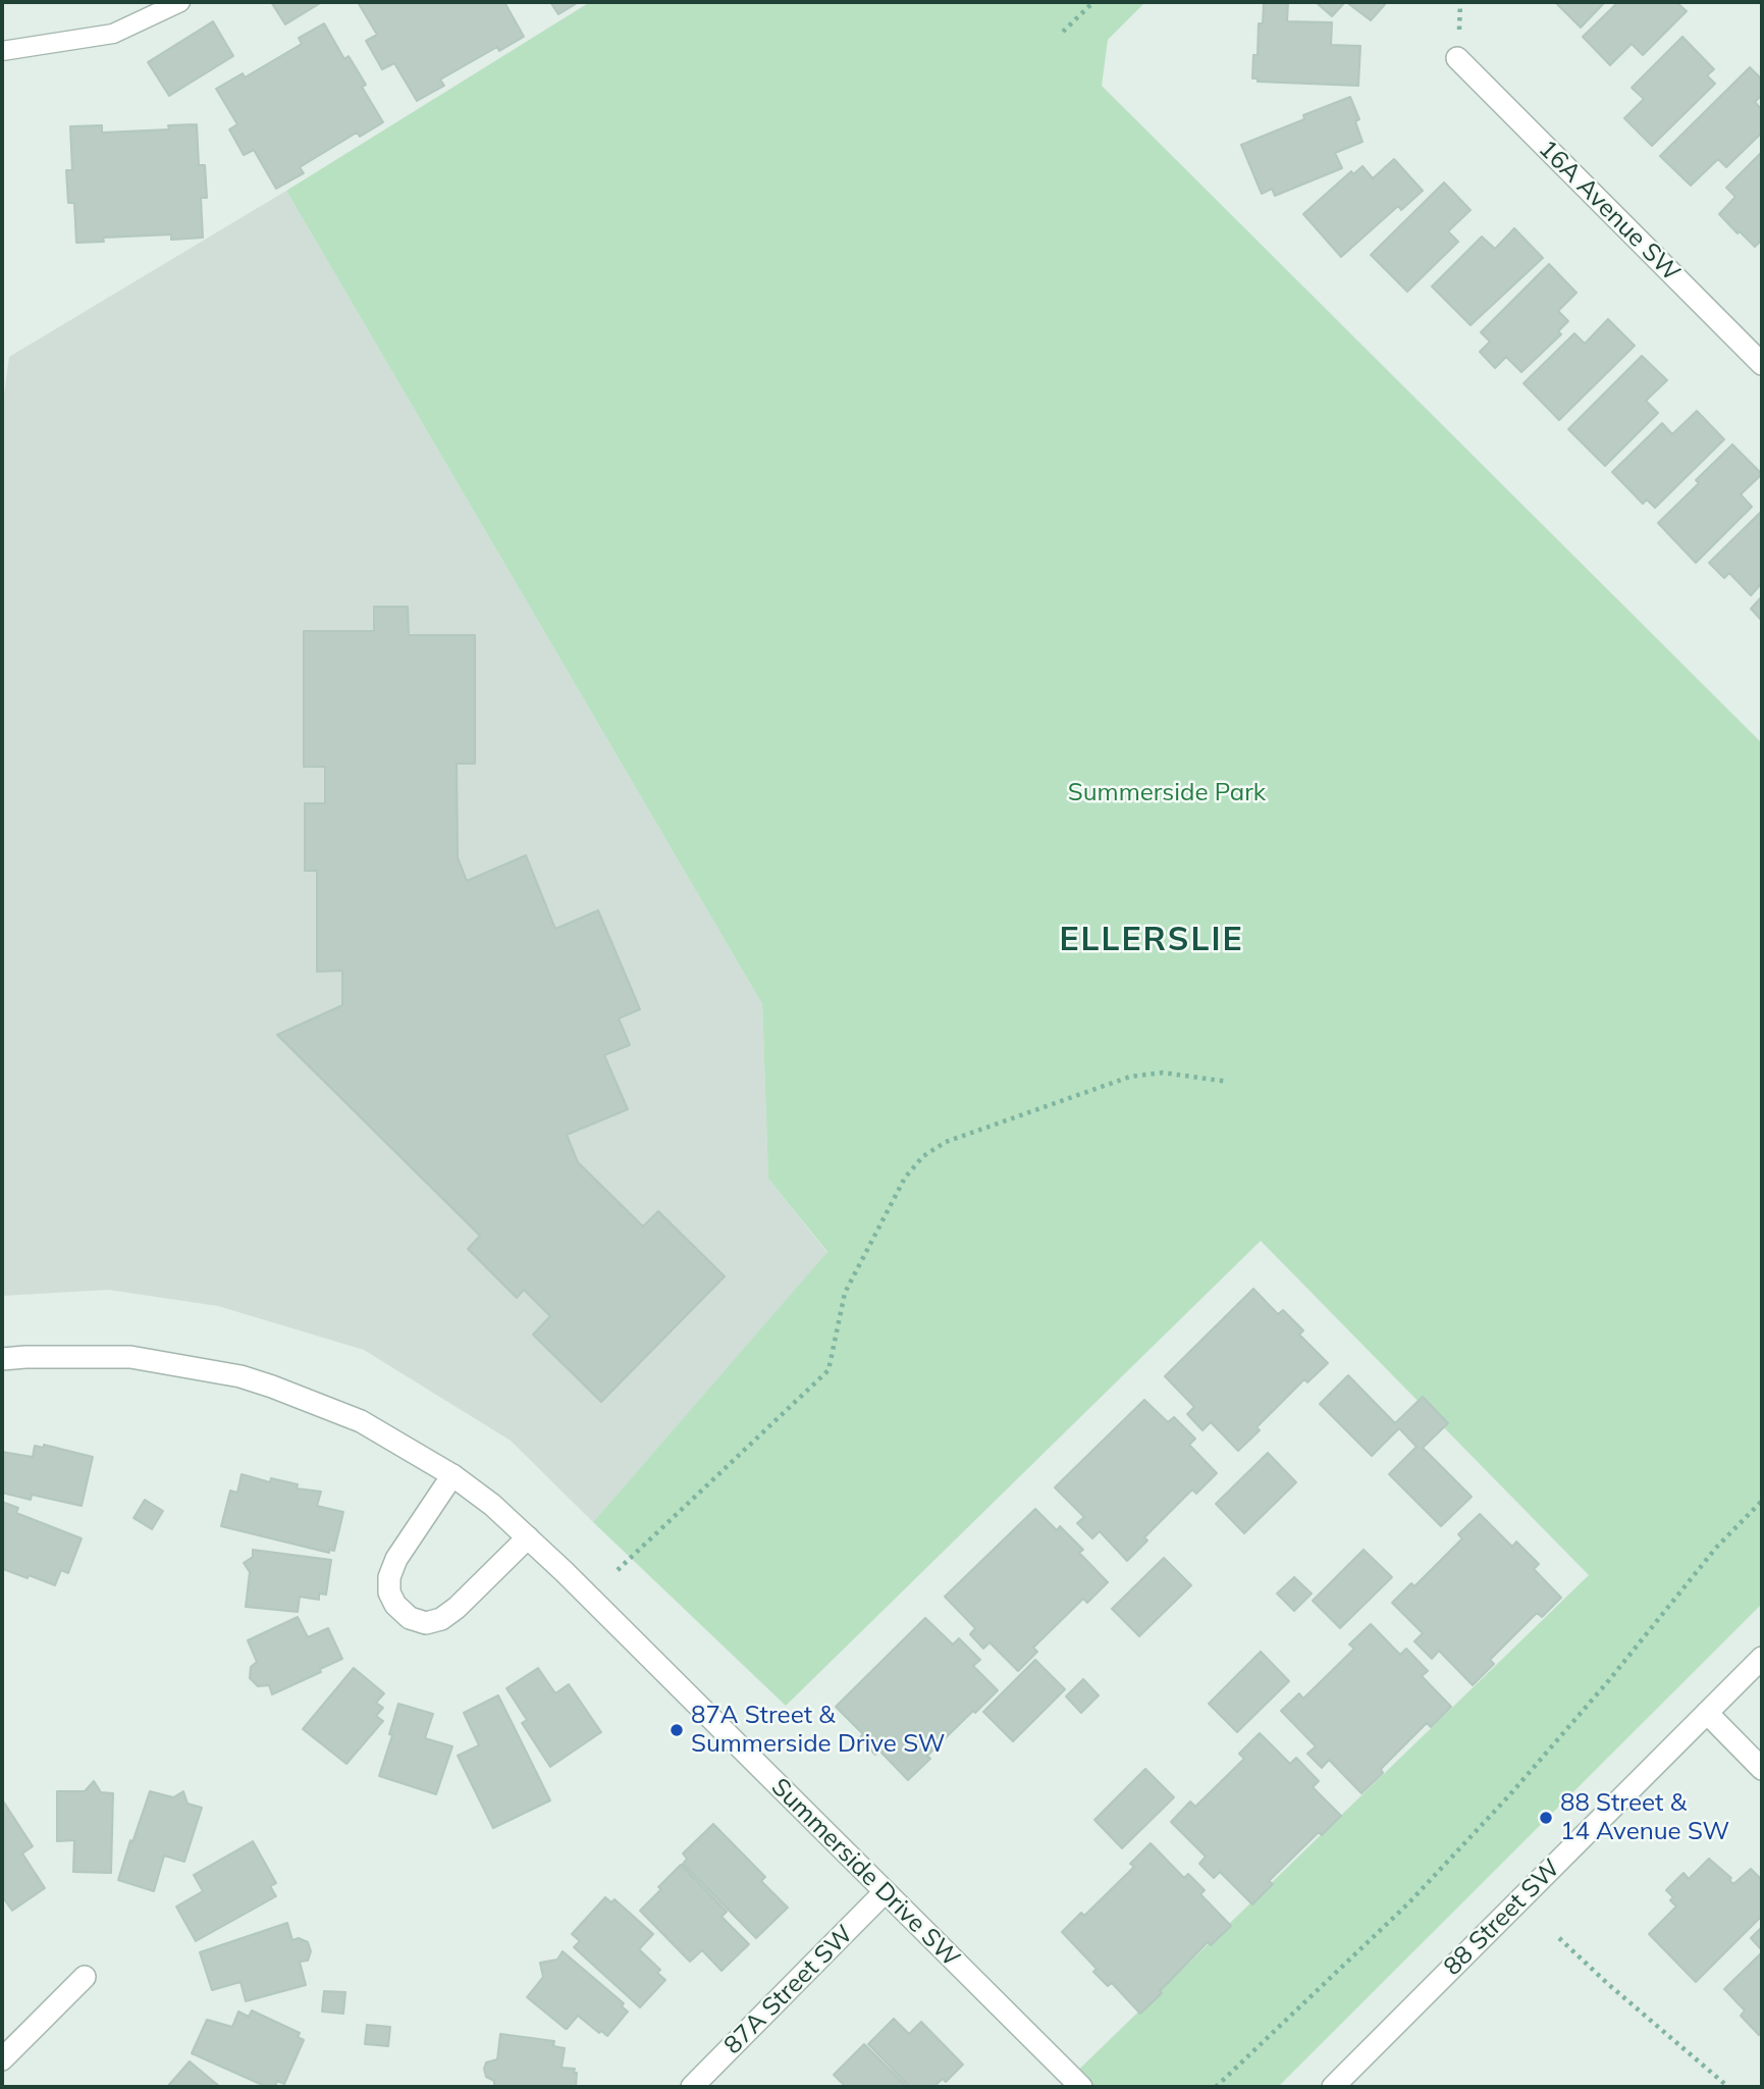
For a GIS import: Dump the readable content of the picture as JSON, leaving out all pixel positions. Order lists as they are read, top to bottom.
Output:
{
  "streets": {
    "street": [
      "16A Avenue SW",
      "Summerside Drive SW",
      "88 Street SW",
      "87A Street SW"
    ]
  },
  "crossings": [
    ["Summerside Drive SW", "87A Street SW"]
  ],
  "districts": ["ELLERSLIE"],
  "parks": ["Summerside Park"],
  "places": ["87A Street & Summerside Drive SW", "88 Street & 14 Avenue SW"]
}
